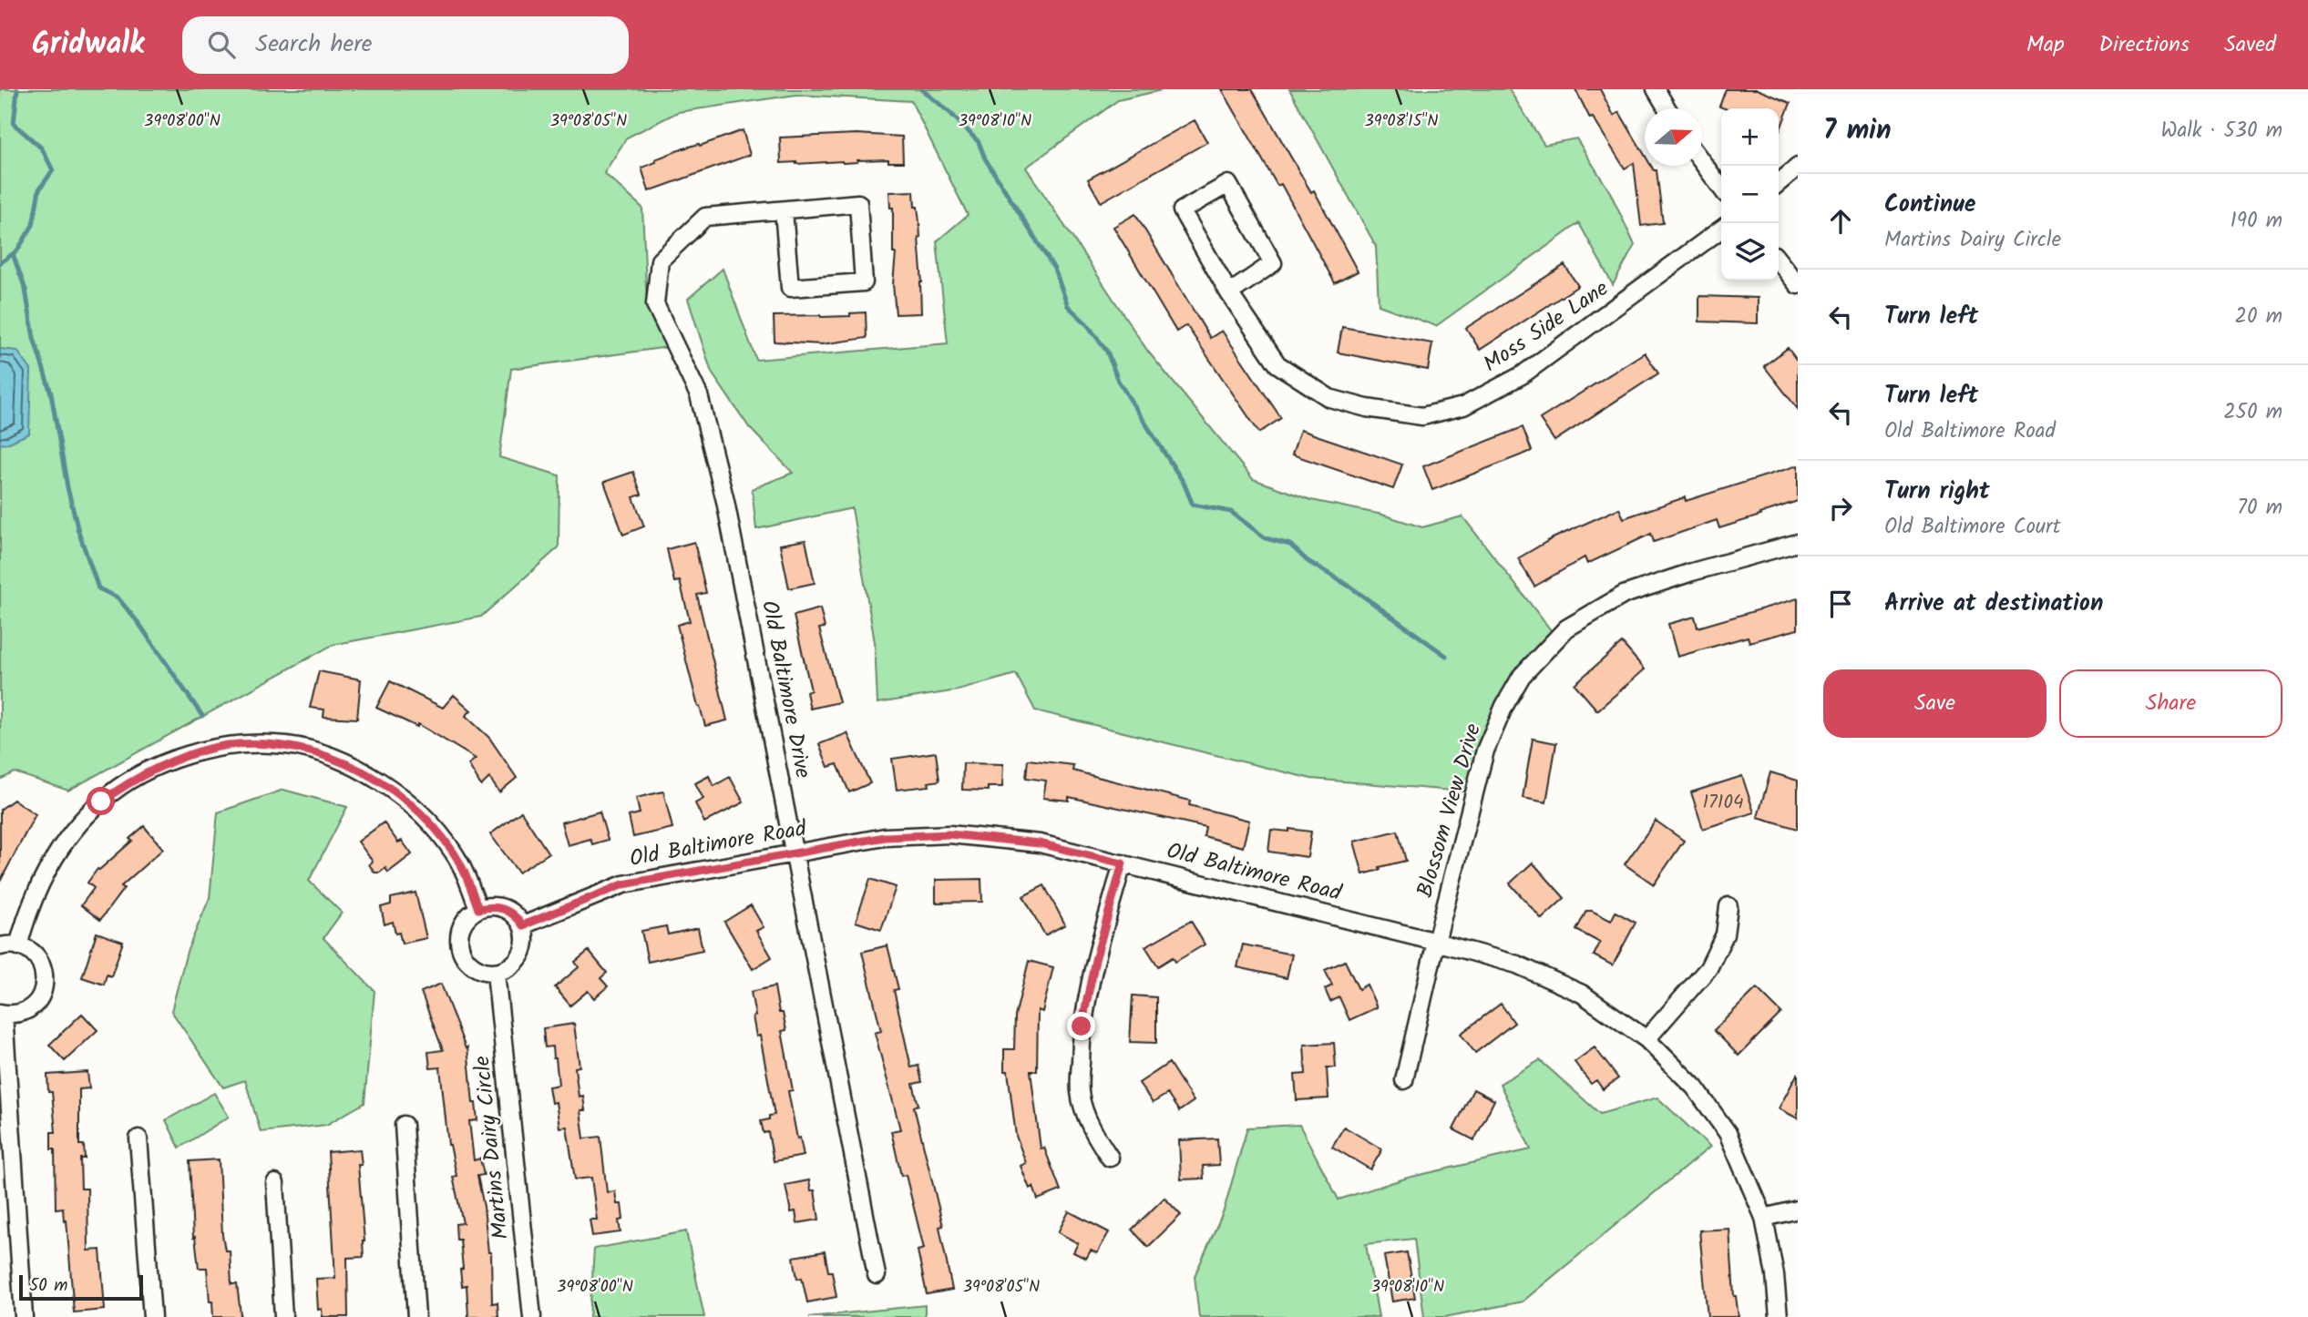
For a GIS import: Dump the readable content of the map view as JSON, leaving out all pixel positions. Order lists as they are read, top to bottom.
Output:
{
  "streets": {
    "street": [
      "Moss Side Lane",
      "Old Baltimore Drive",
      "Blossom View Drive",
      "Old Baltimore Road",
      "Martins Dairy Circle"
    ]
  },
  "crossings": [
    ["Old Baltimore Drive", "Old Baltimore Road"],
    ["Blossom View Drive", "Old Baltimore Road"],
    ["Old Baltimore Road", "Martins Dairy Circle"]
  ],
  "house_numbers": ["17104"],
  "scale_bar": "50 m",
  "north": "right",
  "page": {
    "header": "Gridwalk",
    "search": "Search here",
    "nav": ["Map", "Directions", "Saved"],
    "heading": ["7 min", "Walk · 530 m"],
    "map_buttons": ["+", "−"],
    "list": [
      ["Continue", "Martins Dairy Circle", "190 m"],
      ["Turn left", "20 m"],
      ["Turn left", "Old Baltimore Road", "250 m"],
      ["Turn right", "Old Baltimore Court", "70 m"],
      "Arrive at destination"
    ],
    "buttons": ["Save", "Share"],
    "scale": "50 m"
  },
  "coordinates": [
    "39°08'00\"N",
    "39°08'05\"N",
    "39°08'10\"N",
    "39°08'15\"N"
  ]
}
